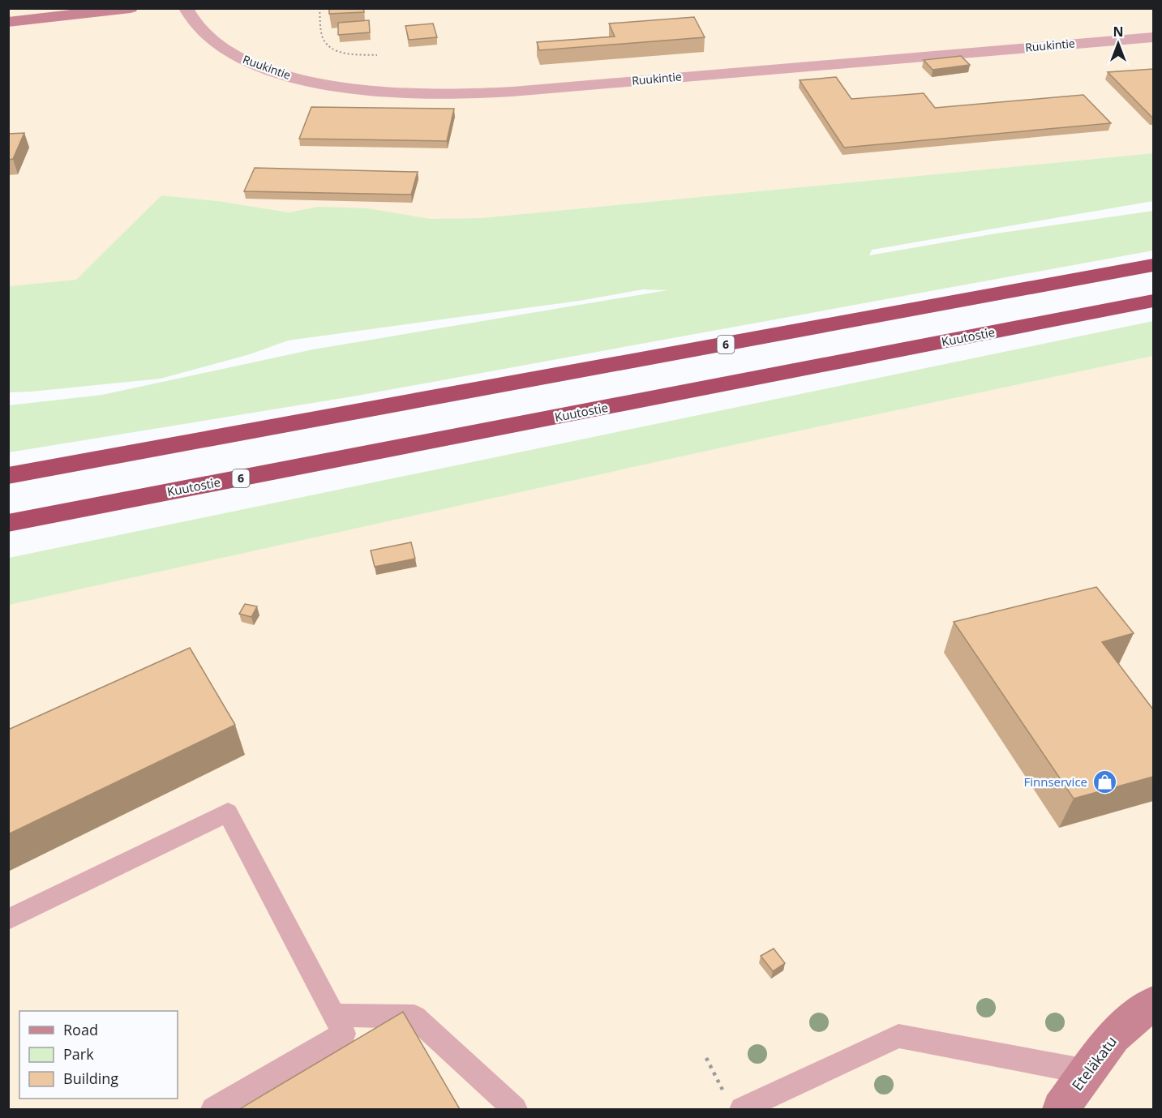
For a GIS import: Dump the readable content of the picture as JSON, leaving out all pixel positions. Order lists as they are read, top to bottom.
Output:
{
  "streets": {
    "highway": ["Kuutostie", "6"],
    "street": ["Ruukintie", "Eteläkatu"]
  },
  "places": {
    "shop": ["Finnservice"]
  },
  "legend": ["Road", "Park", "Building"],
  "north": "top"
}
